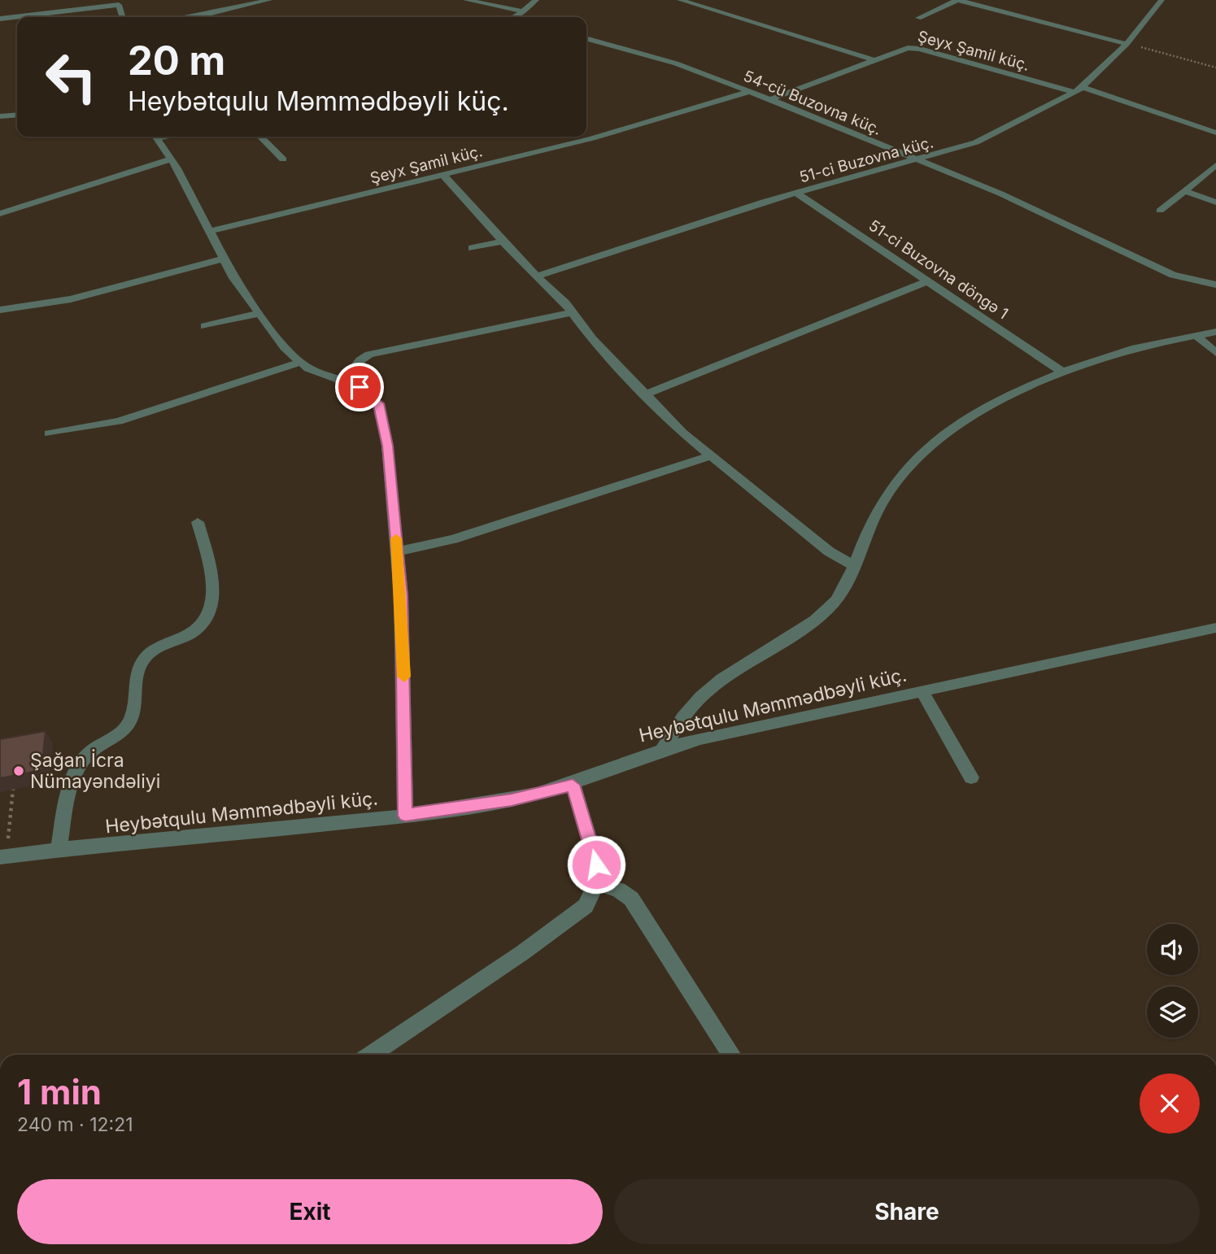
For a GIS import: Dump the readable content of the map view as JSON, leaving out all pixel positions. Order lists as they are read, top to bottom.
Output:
{
  "streets": {
    "street": [
      "Şeyx Şamil küç.",
      "54-cü Buzovna küç.",
      "51-ci Buzovna küç.",
      "51-ci Buzovna döngə 1",
      "Heybətqulu Məmmədbəyli küç."
    ]
  },
  "crossings": [
    ["Şeyx Şamil küç.", "54-cü Buzovna küç."],
    ["Şeyx Şamil küç.", "51-ci Buzovna küç."],
    ["54-cü Buzovna küç.", "51-ci Buzovna küç."],
    ["51-ci Buzovna küç.", "51-ci Buzovna döngə 1"]
  ],
  "places": ["Şağan İcra Nümayəndəliyi"],
  "page": {
    "turn": ["20 m", "Heybətqulu Məmmədbəyli küç."],
    "heading": ["1 min", "240 m · 12:21"],
    "buttons": ["Exit", "Share"]
  }
}
